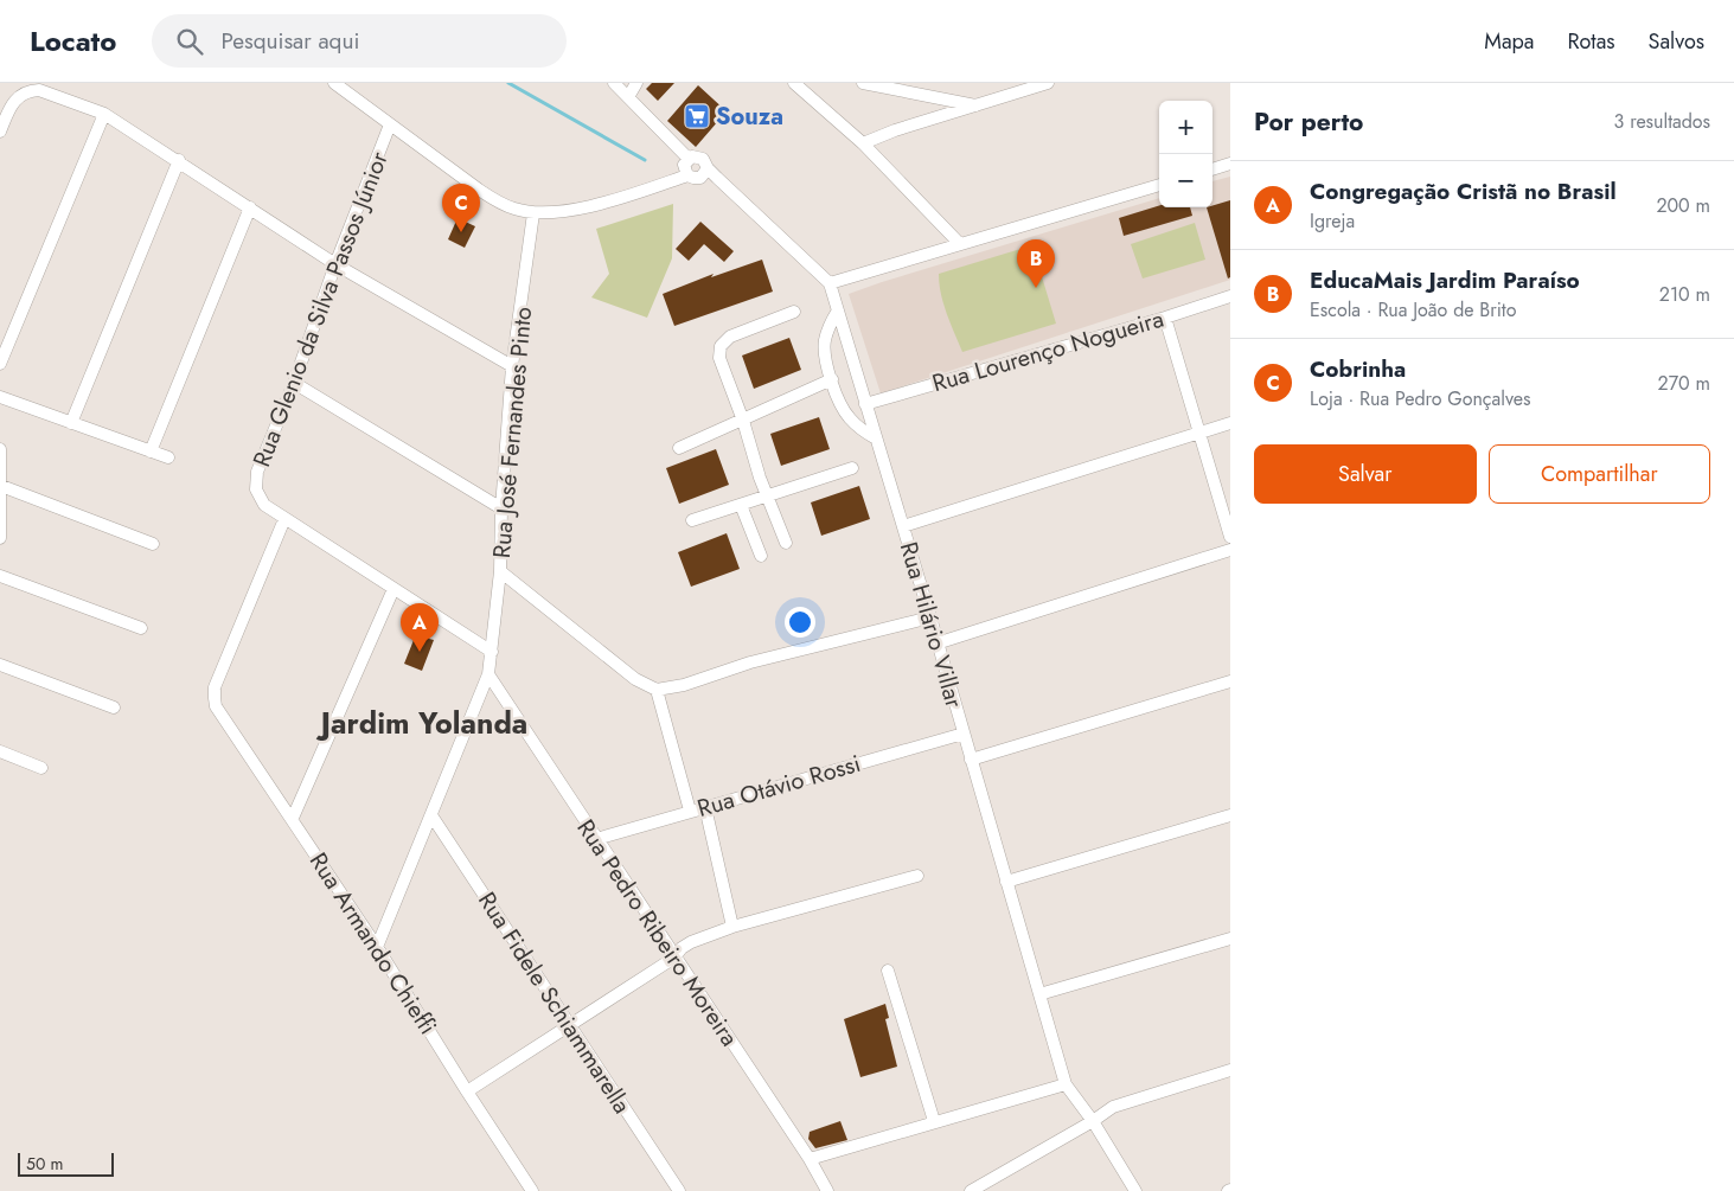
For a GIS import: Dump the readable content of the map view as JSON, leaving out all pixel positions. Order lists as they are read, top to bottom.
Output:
{
  "streets": {
    "street": [
      "Rua Glenio da Silva Passos Júnior",
      "Rua Lourenço Nogueira",
      "Rua José Fernandes Pinto",
      "Rua Hilário Villar",
      "Rua Otávio Rossi",
      "Rua Pedro Ribeiro Moreira",
      "Rua Armando Chieffi",
      "Rua Fidele Schiammarella"
    ]
  },
  "crossings": [
    ["Rua Glenio da Silva Passos Júnior", "Rua José Fernandes Pinto"],
    ["Rua Glenio da Silva Passos Júnior", "Rua Armando Chieffi"],
    ["Rua Lourenço Nogueira", "Rua Hilário Villar"],
    ["Rua José Fernandes Pinto", "Rua Pedro Ribeiro Moreira"],
    ["Rua José Fernandes Pinto", "Rua Armando Chieffi"],
    ["Rua José Fernandes Pinto", "Rua Fidele Schiammarella"],
    ["Rua Hilário Villar", "Rua Otávio Rossi"],
    ["Rua Otávio Rossi", "Rua Pedro Ribeiro Moreira"]
  ],
  "districts": ["Jardim Yolanda"],
  "places": {
    "supermarket": ["Souza"]
  },
  "scale_bar": "50 m",
  "page": {
    "header": "Locato",
    "search": "Pesquisar aqui",
    "nav": ["Mapa", "Rotas", "Salvos"],
    "heading": ["Por perto", "3 resultados"],
    "map_buttons": ["+", "−"],
    "list": [
      {
        "mark": "A",
        "name": "Congregação Cristã no Brasil",
        "note": "Igreja",
        "value": "200 m"
      },
      {
        "mark": "B",
        "name": "EducaMais Jardim Paraíso",
        "note": "Escola · Rua João de Brito",
        "value": "210 m"
      },
      {
        "mark": "C",
        "name": "Cobrinha",
        "note": "Loja · Rua Pedro Gonçalves",
        "value": "270 m"
      }
    ],
    "pins": ["C", "B", "A"],
    "buttons": ["Salvar", "Compartilhar"],
    "scale": "50 m"
  }
}
